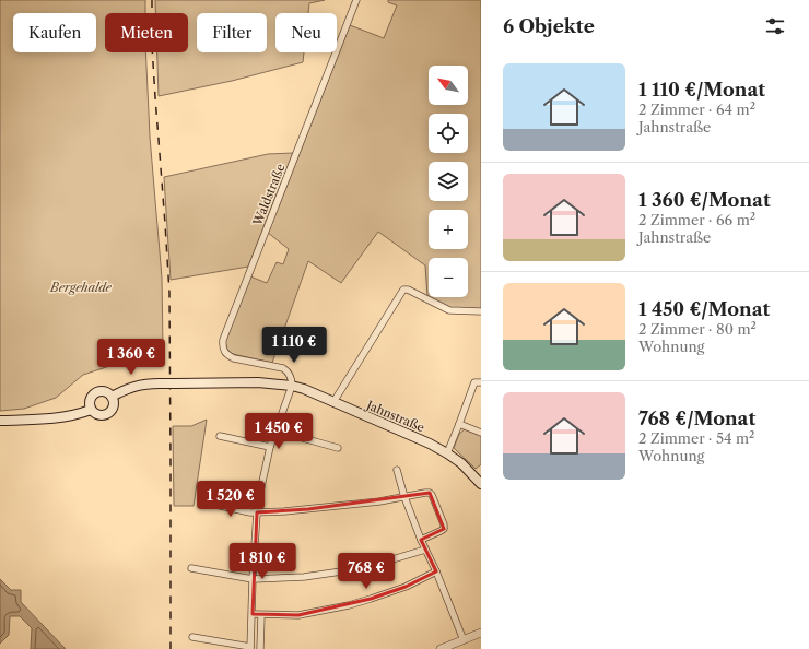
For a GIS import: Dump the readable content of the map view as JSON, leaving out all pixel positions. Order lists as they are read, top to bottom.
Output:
{
  "streets": {
    "main road": ["Jahnstraße"],
    "street": ["Waldstraße"]
  },
  "crossings": [
    ["Waldstraße", "Jahnstraße"]
  ],
  "parks": ["Bergehalde"],
  "north": "top left",
  "page": {
    "heading": "6 Objekte",
    "chip": [
      "Kaufen",
      "Mieten",
      "Filter",
      "Neu"
    ],
    "list": [
      {
        "name": "1 110 €/Monat",
        "note": "2 Zimmer · 64 m² · Jahnstraße"
      },
      {
        "name": "1 360 €/Monat",
        "note": "2 Zimmer · 66 m² · Jahnstraße"
      },
      {
        "name": "1 450 €/Monat",
        "note": "2 Zimmer · 80 m² · Wohnung"
      },
      {
        "name": "768 €/Monat",
        "note": "2 Zimmer · 54 m² · Wohnung"
      }
    ],
    "map_buttons": ["+", "−"],
    "price": [
      "1 110 €",
      "1 360 €",
      "1 450 €",
      "1 520 €",
      "1 810 €",
      "768 €"
    ]
  }
}
